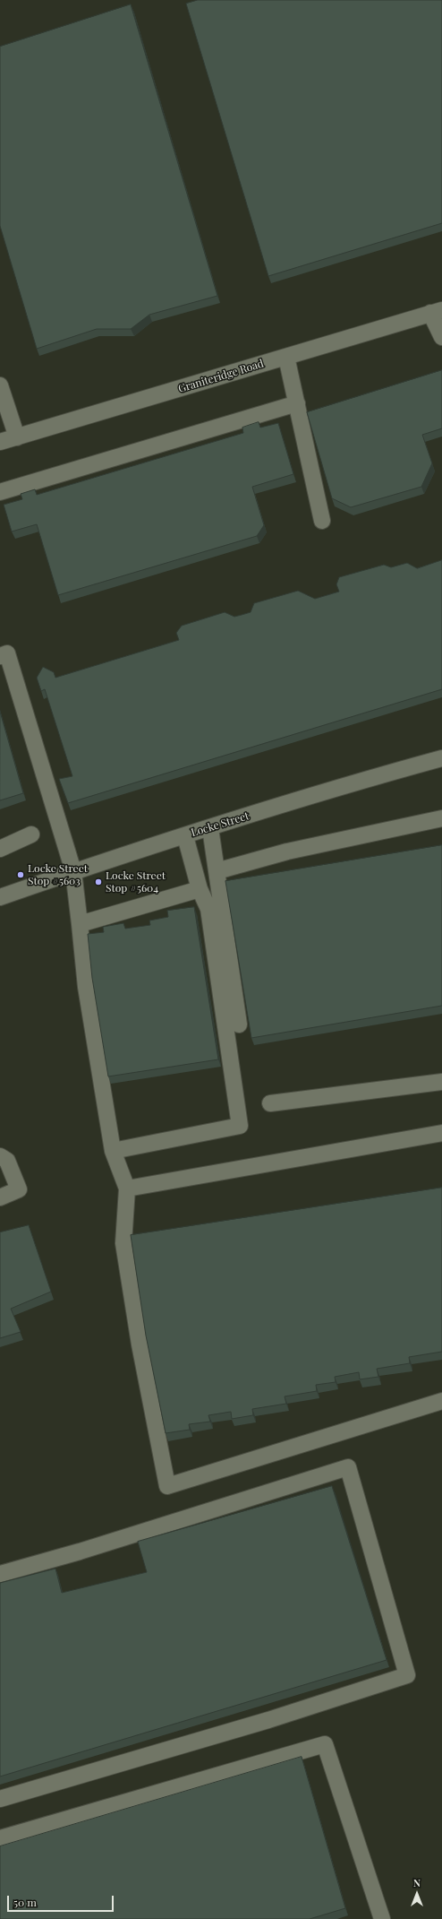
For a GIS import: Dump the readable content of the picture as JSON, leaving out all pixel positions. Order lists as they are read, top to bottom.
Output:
{
  "streets": {
    "street": ["Graniteridge Road", "Locke Street"]
  },
  "places": ["Locke Street Stop #5603", "Locke Street Stop #5604"],
  "scale_bar": "50 m",
  "north": "top"
}
